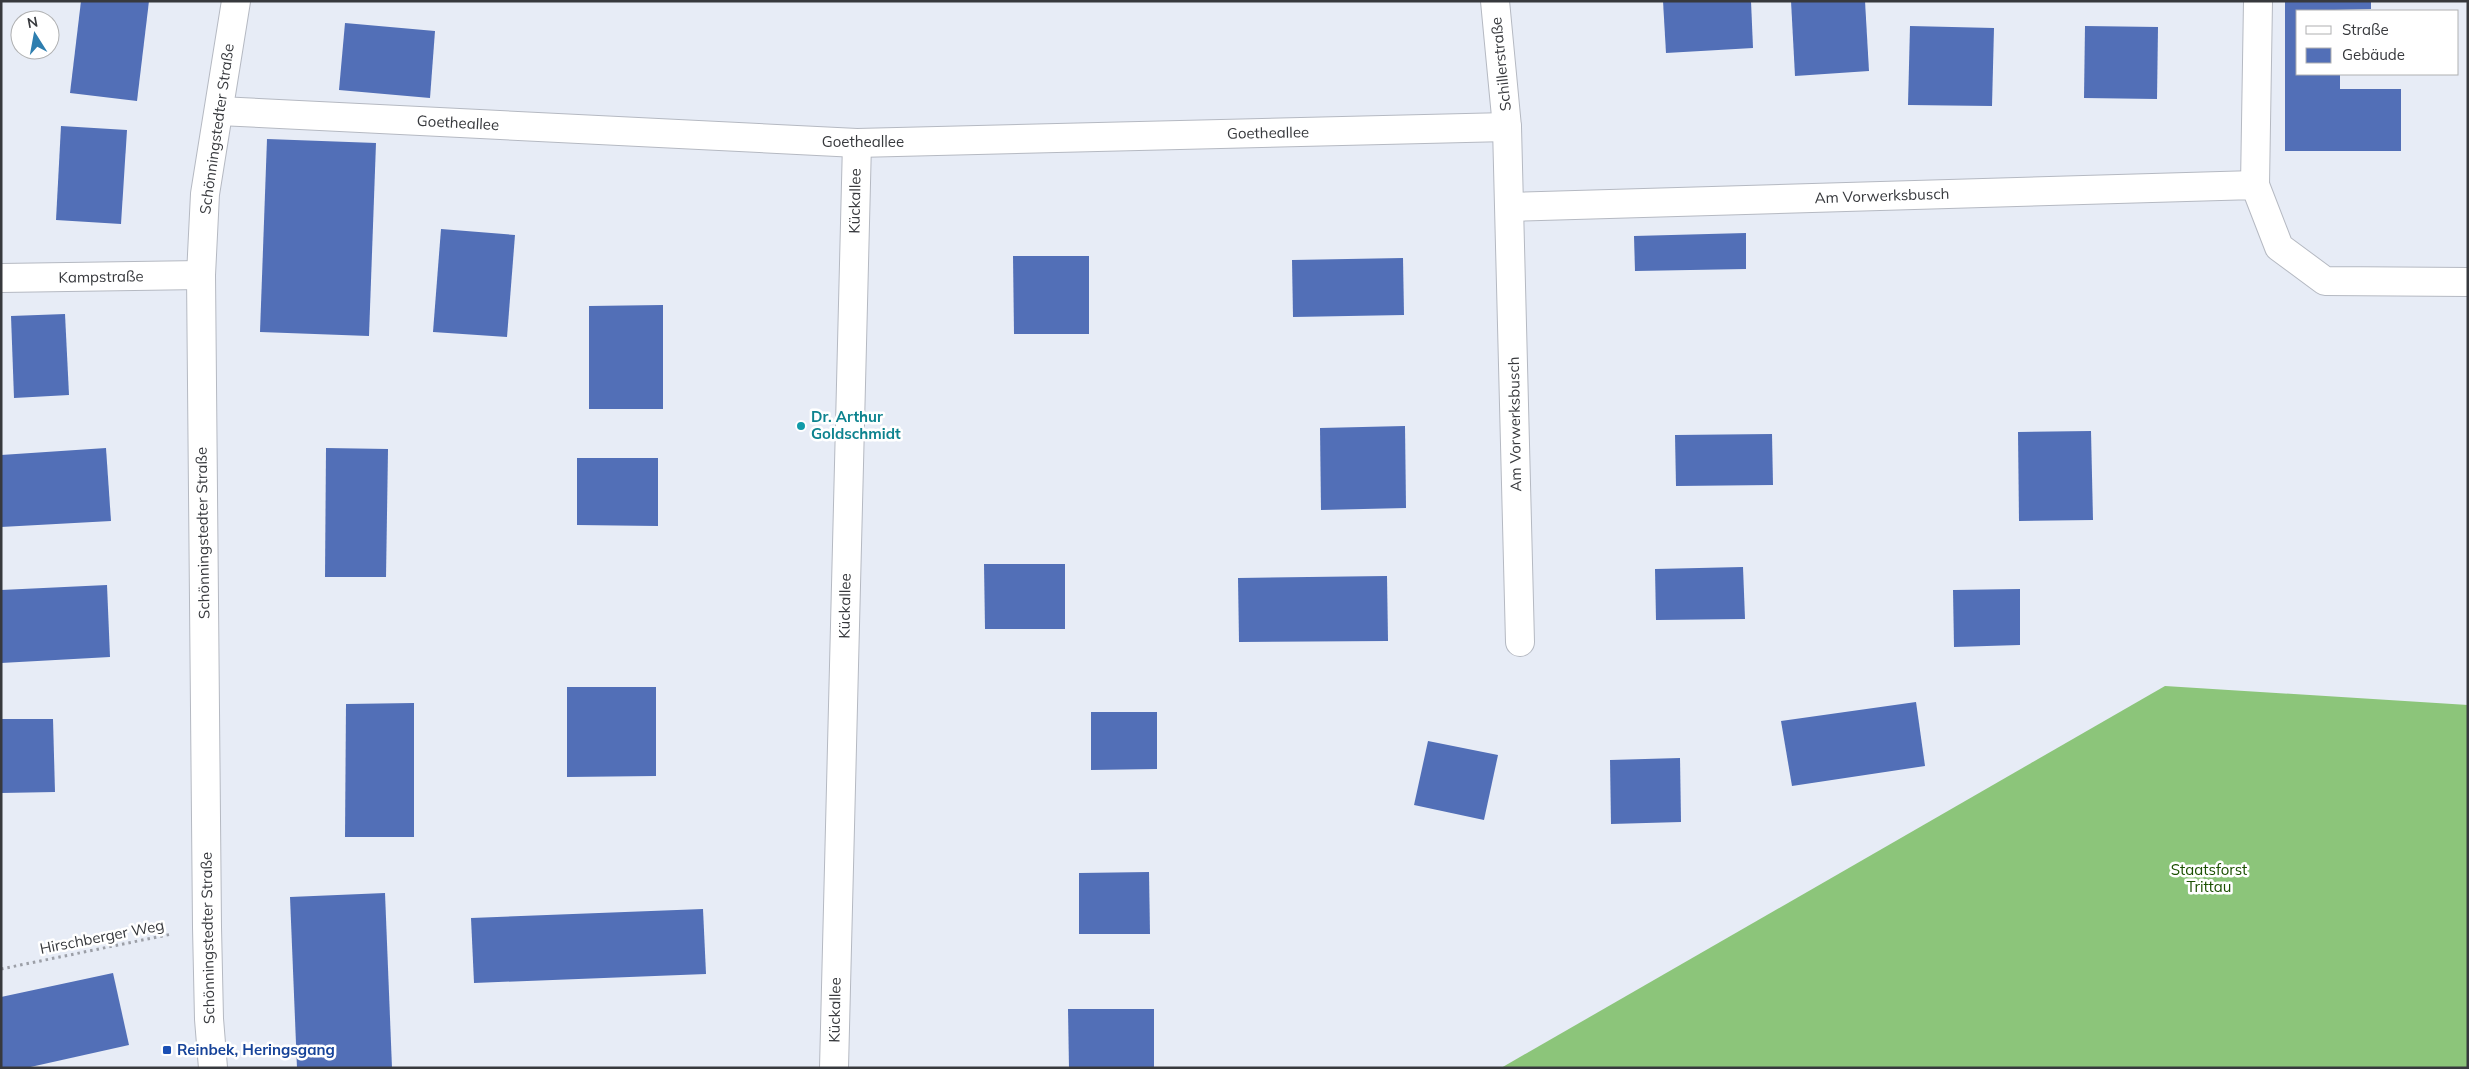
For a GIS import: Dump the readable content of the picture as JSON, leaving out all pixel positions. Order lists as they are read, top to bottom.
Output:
{
  "streets": {
    "street": [
      "Schillerstraße",
      "Goetheallee",
      "Schönningstedter Straße",
      "Am Vorwerksbusch",
      "Kückallee",
      "Kampstraße"
    ],
    "path": ["Hirschberger Weg"]
  },
  "crossings": [
    ["Schillerstraße", "Goetheallee"],
    ["Schillerstraße", "Am Vorwerksbusch"],
    ["Goetheallee", "Schönningstedter Straße"],
    ["Goetheallee", "Am Vorwerksbusch"],
    ["Goetheallee", "Kückallee"],
    ["Schönningstedter Straße", "Kampstraße"],
    ["Schönningstedter Straße", "Hirschberger Weg"]
  ],
  "parks": ["Staatsforst Trittau"],
  "places": {
    "other": ["Dr. Arthur Goldschmidt"],
    "transit": ["Reinbek, Heringsgang"]
  },
  "legend": ["Straße", "Gebäude"],
  "north": "top"
}
